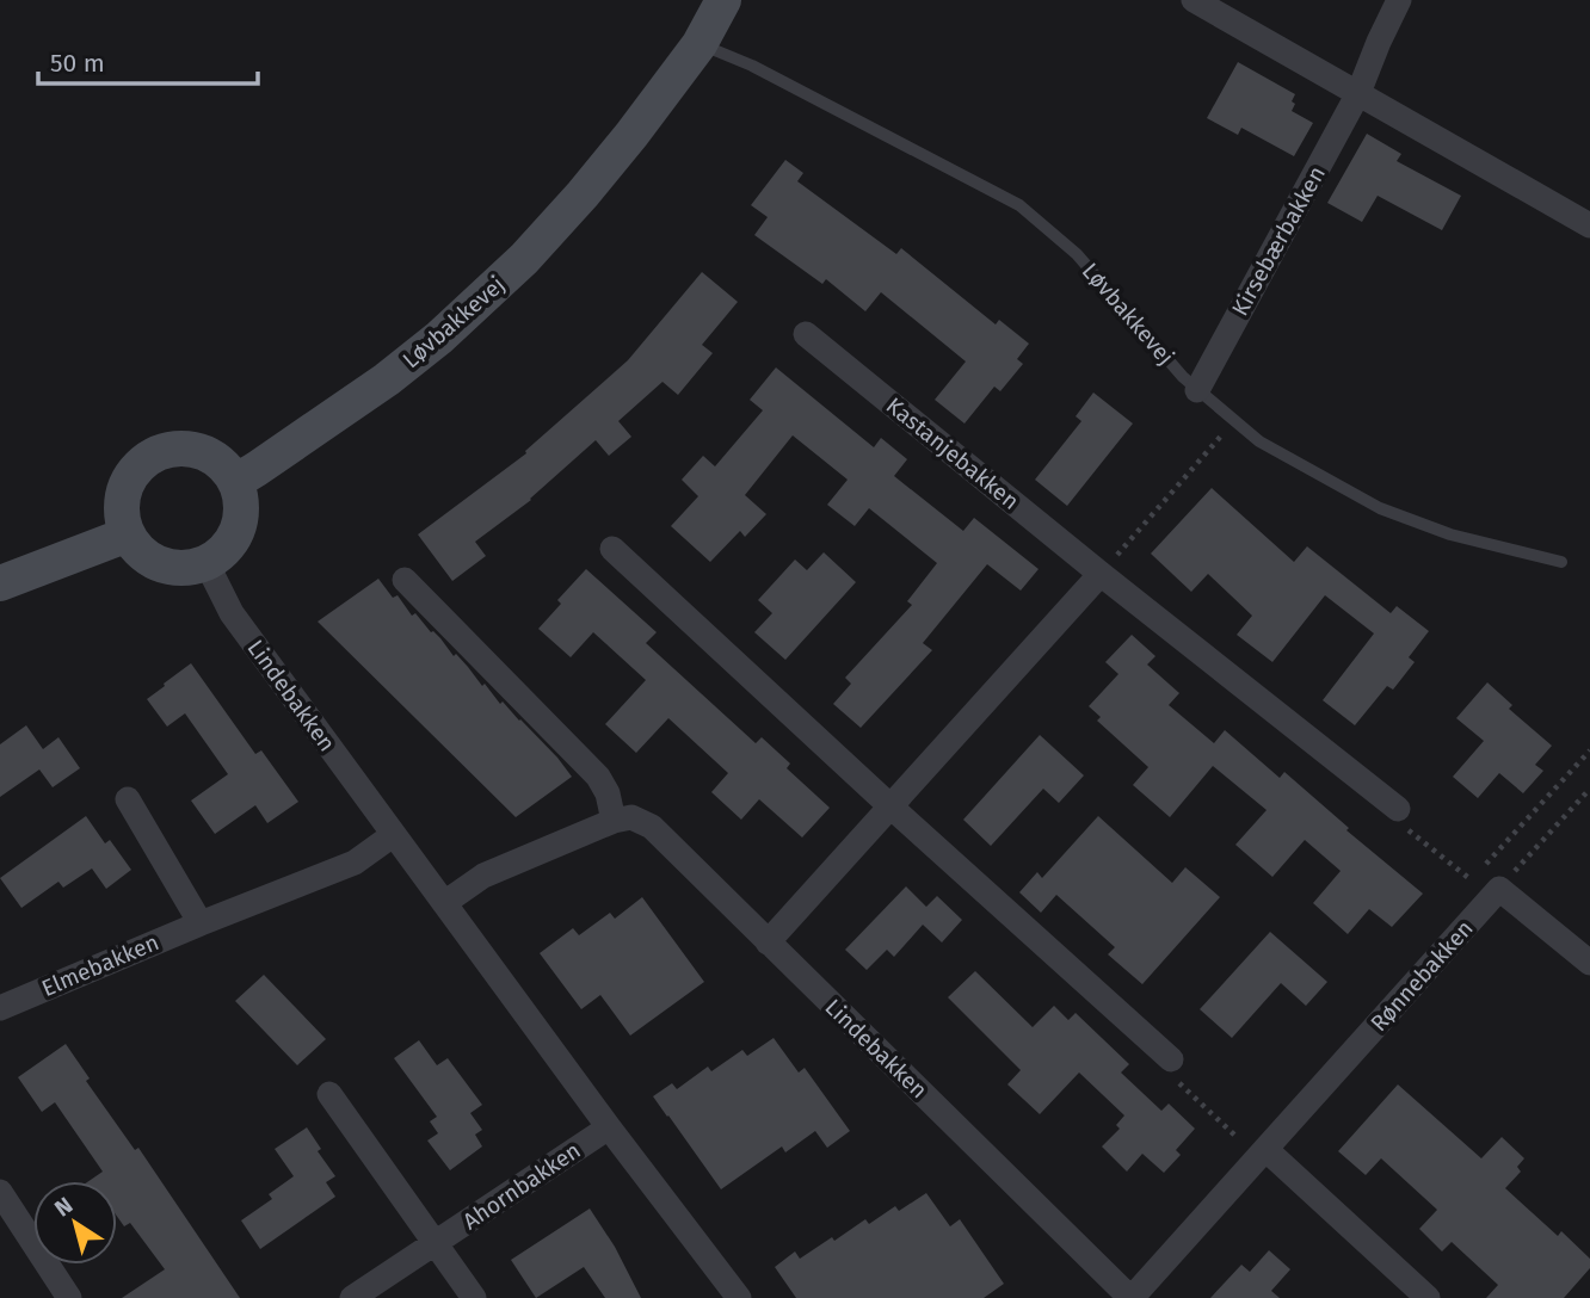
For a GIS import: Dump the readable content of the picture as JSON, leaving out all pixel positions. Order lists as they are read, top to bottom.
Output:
{
  "streets": {
    "street": [
      "Kirsebærbakken",
      "Løvbakkevej",
      "Kastanjebakken",
      "Lindebakken",
      "Elmebakken",
      "Rønnebakken",
      "Ahornbakken"
    ]
  },
  "crossings": [
    ["Kirsebærbakken", "Løvbakkevej"],
    ["Løvbakkevej", "Lindebakken"],
    ["Lindebakken", "Elmebakken"],
    ["Lindebakken", "Rønnebakken"],
    ["Lindebakken", "Ahornbakken"]
  ],
  "scale_bar": "50 m",
  "north": "top left"
}
